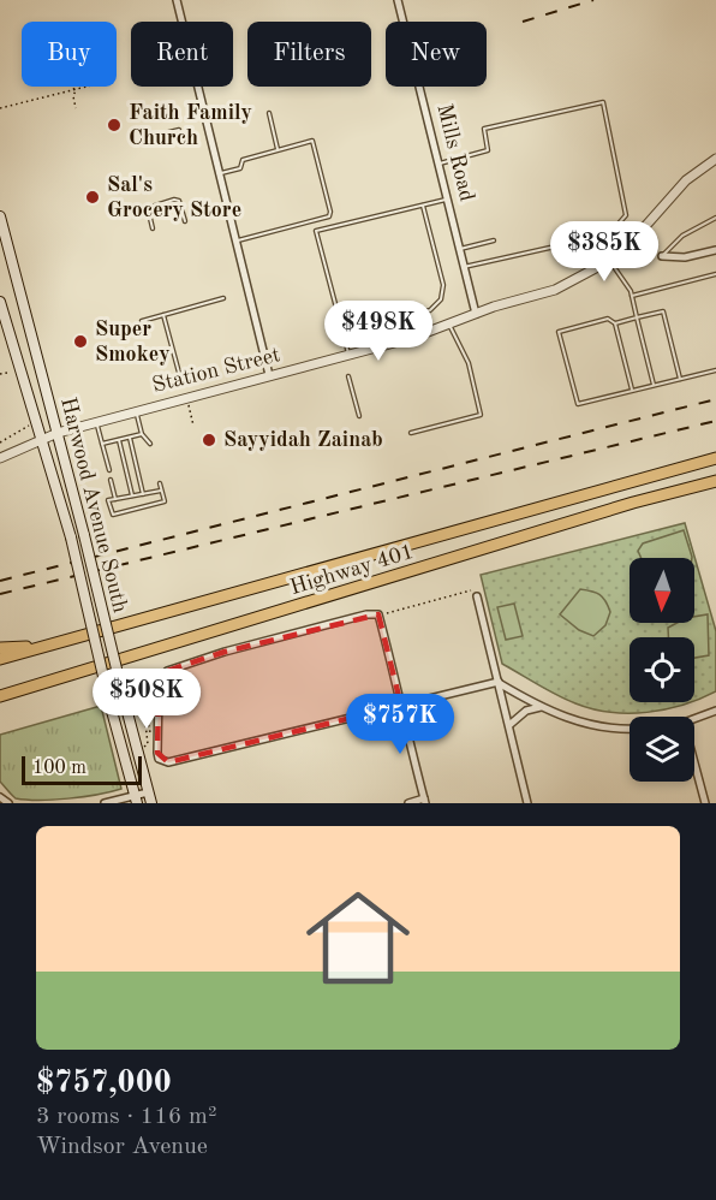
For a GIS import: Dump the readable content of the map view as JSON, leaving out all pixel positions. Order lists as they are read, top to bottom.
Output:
{
  "streets": {
    "highway": ["Highway 401"],
    "main road": ["Harwood Avenue South"],
    "street": ["Mills Road", "Station Street"]
  },
  "crossings": [
    ["Mills Road", "Station Street"],
    ["Station Street", "Harwood Avenue South"]
  ],
  "places": [
    "Faith Family Church",
    "Sal's Grocery Store",
    "Super Smokey",
    "Sayyidah Zainab"
  ],
  "scale_bar": "100 m",
  "north": "bottom",
  "page": {
    "chip": [
      "Buy",
      "Rent",
      "Filters",
      "New"
    ],
    "price": [
      "$385K",
      "$498K",
      "$508K",
      "$757K"
    ],
    "scale": "100 m",
    "list": [
      {
        "name": "$757,000",
        "note": "3 rooms · 116 m² · Windsor Avenue"
      }
    ]
  }
}
